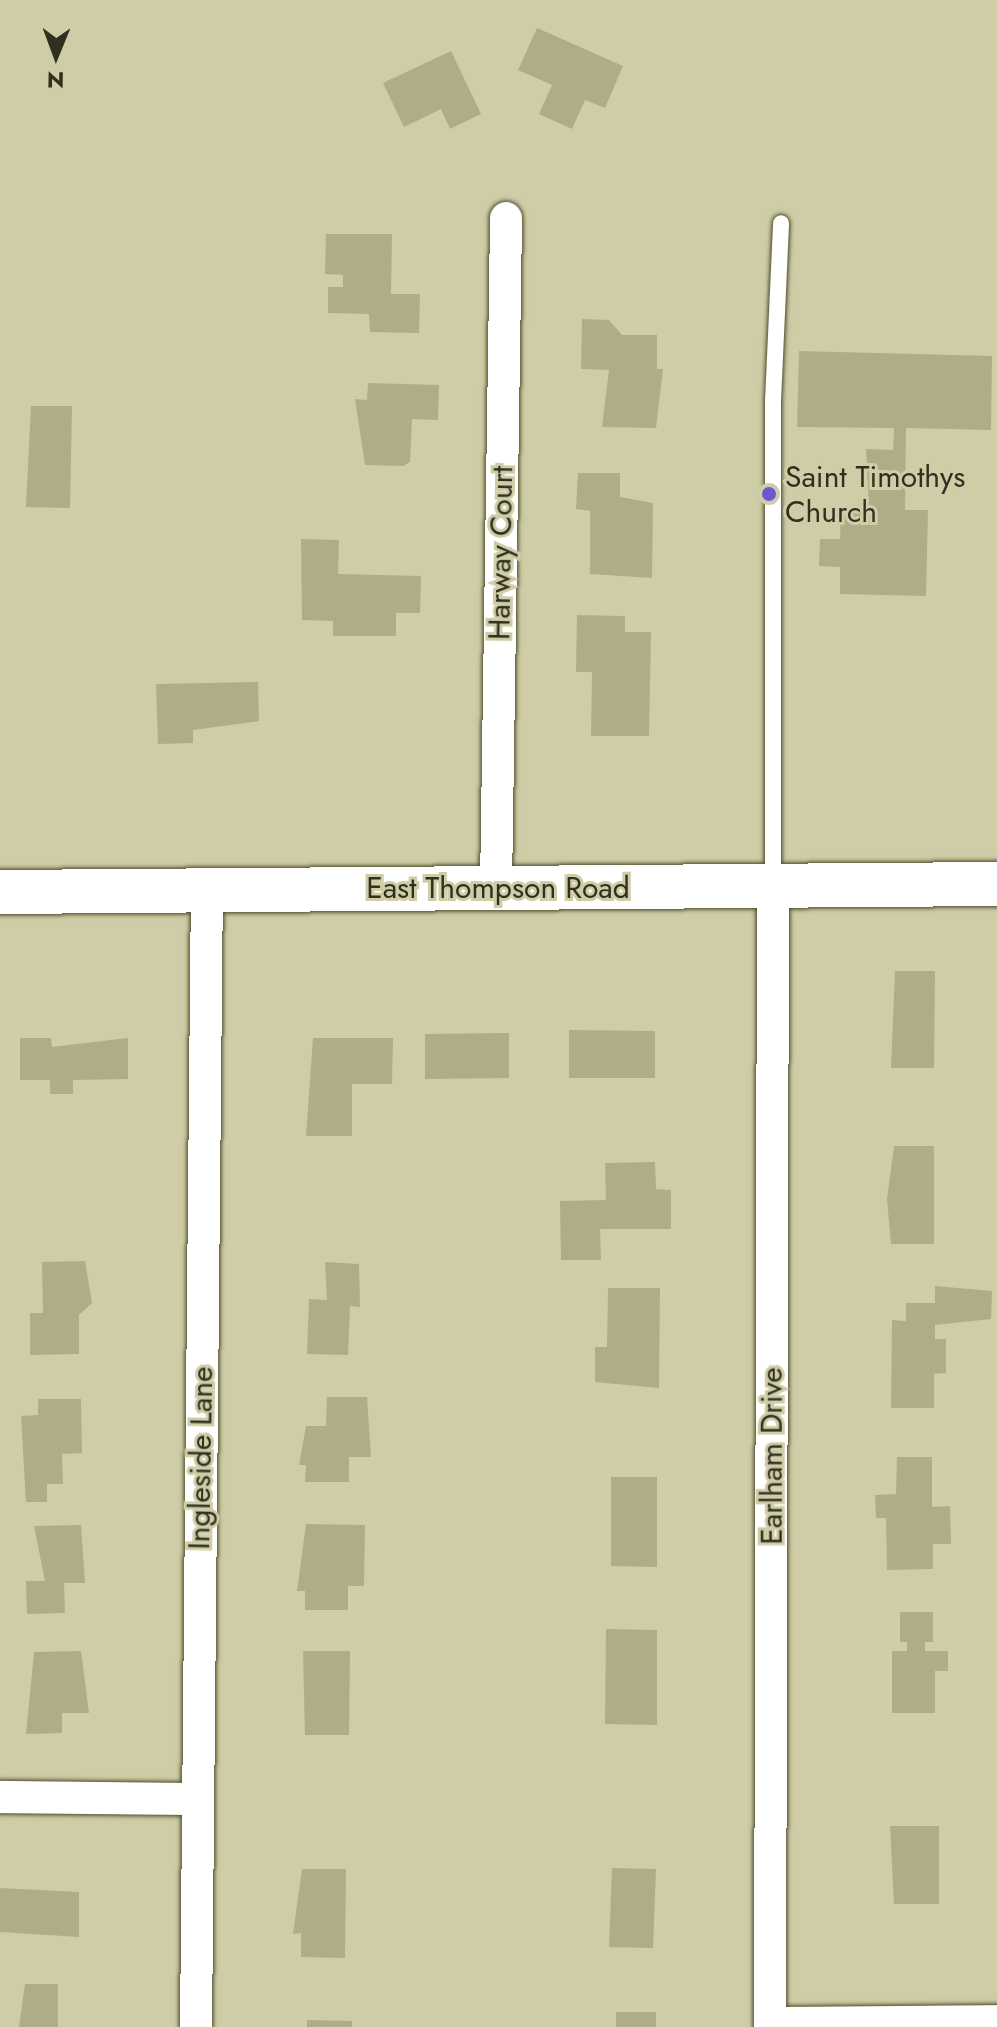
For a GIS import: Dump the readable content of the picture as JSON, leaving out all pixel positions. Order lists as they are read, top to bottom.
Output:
{
  "streets": {
    "main road": ["East Thompson Road"],
    "street": ["Harway Court", "Earlham Drive", "Ingleside Lane"]
  },
  "crossings": [
    ["Harway Court", "East Thompson Road"],
    ["East Thompson Road", "Earlham Drive"],
    ["East Thompson Road", "Ingleside Lane"]
  ],
  "places": ["Saint Timothys Church"],
  "north": "bottom"
}
